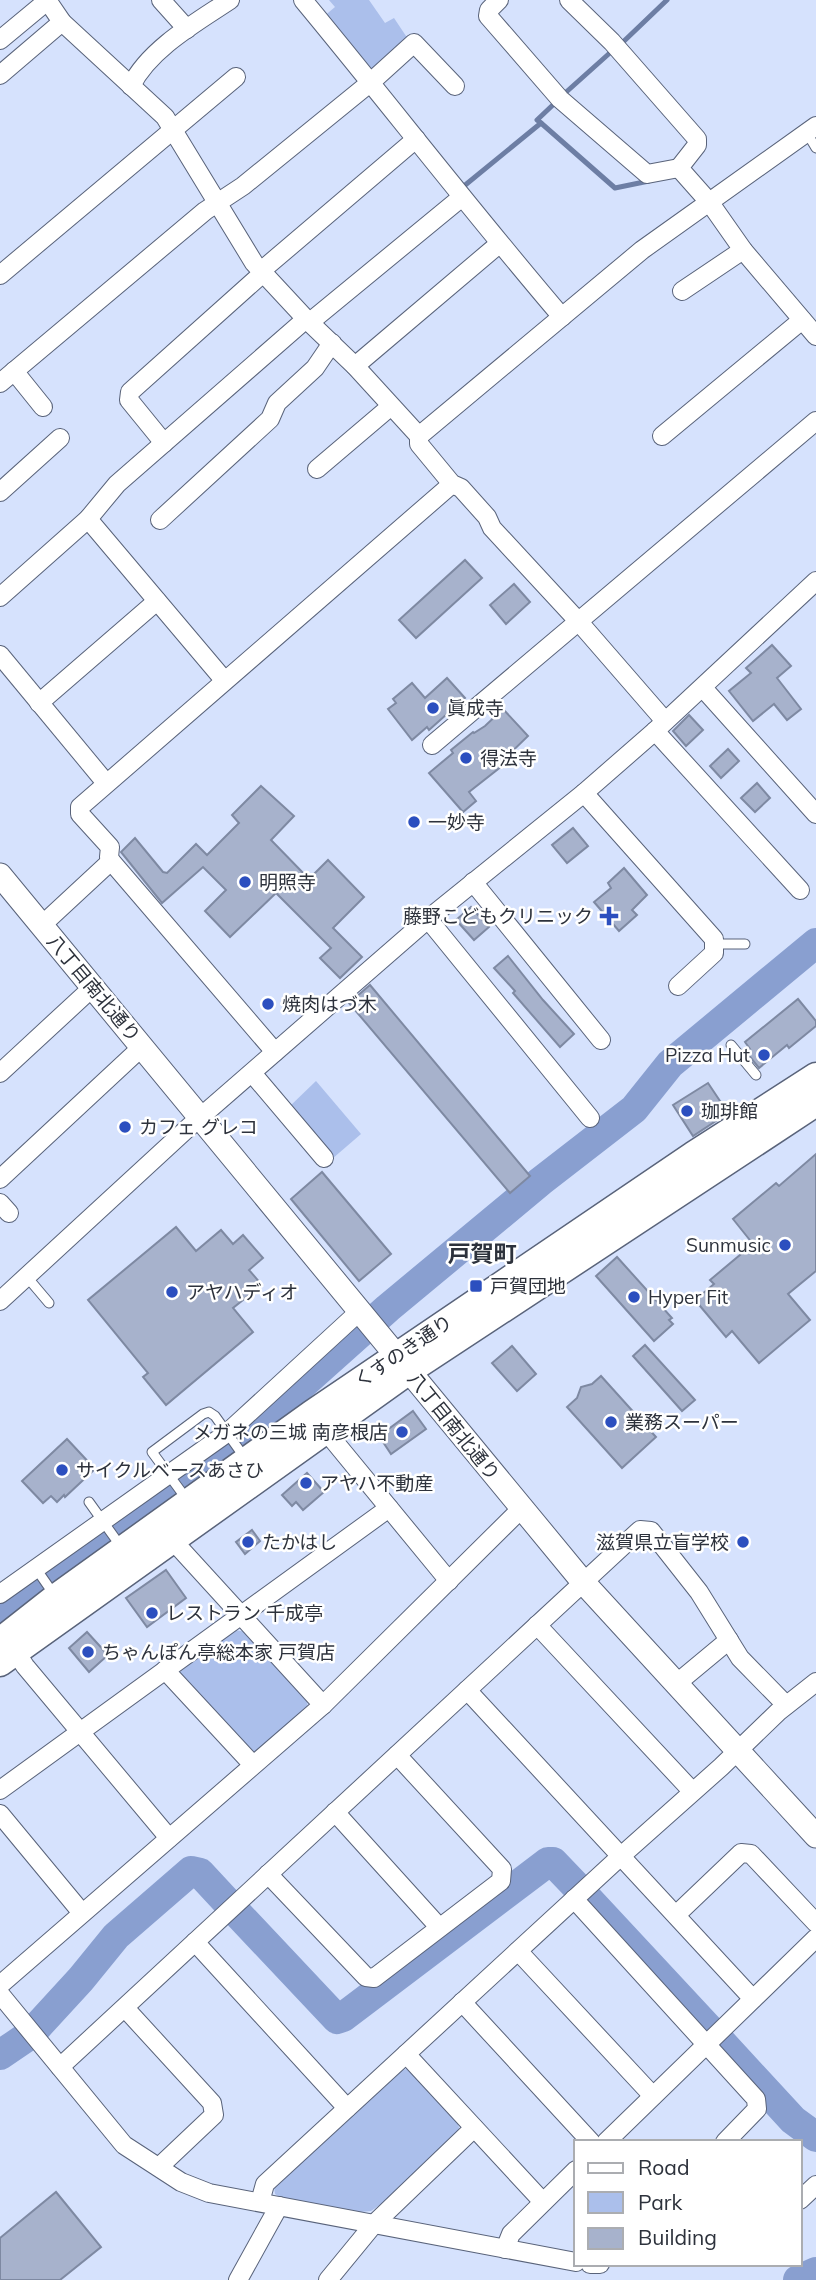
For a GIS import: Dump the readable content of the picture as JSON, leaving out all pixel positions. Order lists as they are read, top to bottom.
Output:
{
  "streets": {
    "main road": ["くすのき通り"],
    "street": ["八丁目南北通り"]
  },
  "crossings": [
    ["八丁目南北通り", "くすのき通り"]
  ],
  "districts": ["戸賀町"],
  "places": {
    "other": [
      "眞成寺",
      "得法寺",
      "一妙寺",
      "明照寺",
      "焼肉はづ木",
      "Pizza Hut",
      "珈琲館",
      "カフェ グレコ",
      "Sunmusic",
      "アヤハディオ",
      "Hyper Fit",
      "業務スーパー",
      "メガネの三城 南彦根店",
      "サイクルベースあさひ",
      "アヤハ不動産",
      "たかはし",
      "滋賀県立盲学校",
      "レストラン 千成亭",
      "ちゃんぽん亭総本家 戸賀店"
    ],
    "health": ["藤野こどもクリニック"],
    "transit": ["戸賀団地"]
  },
  "legend": ["Road", "Park", "Building"]
}
